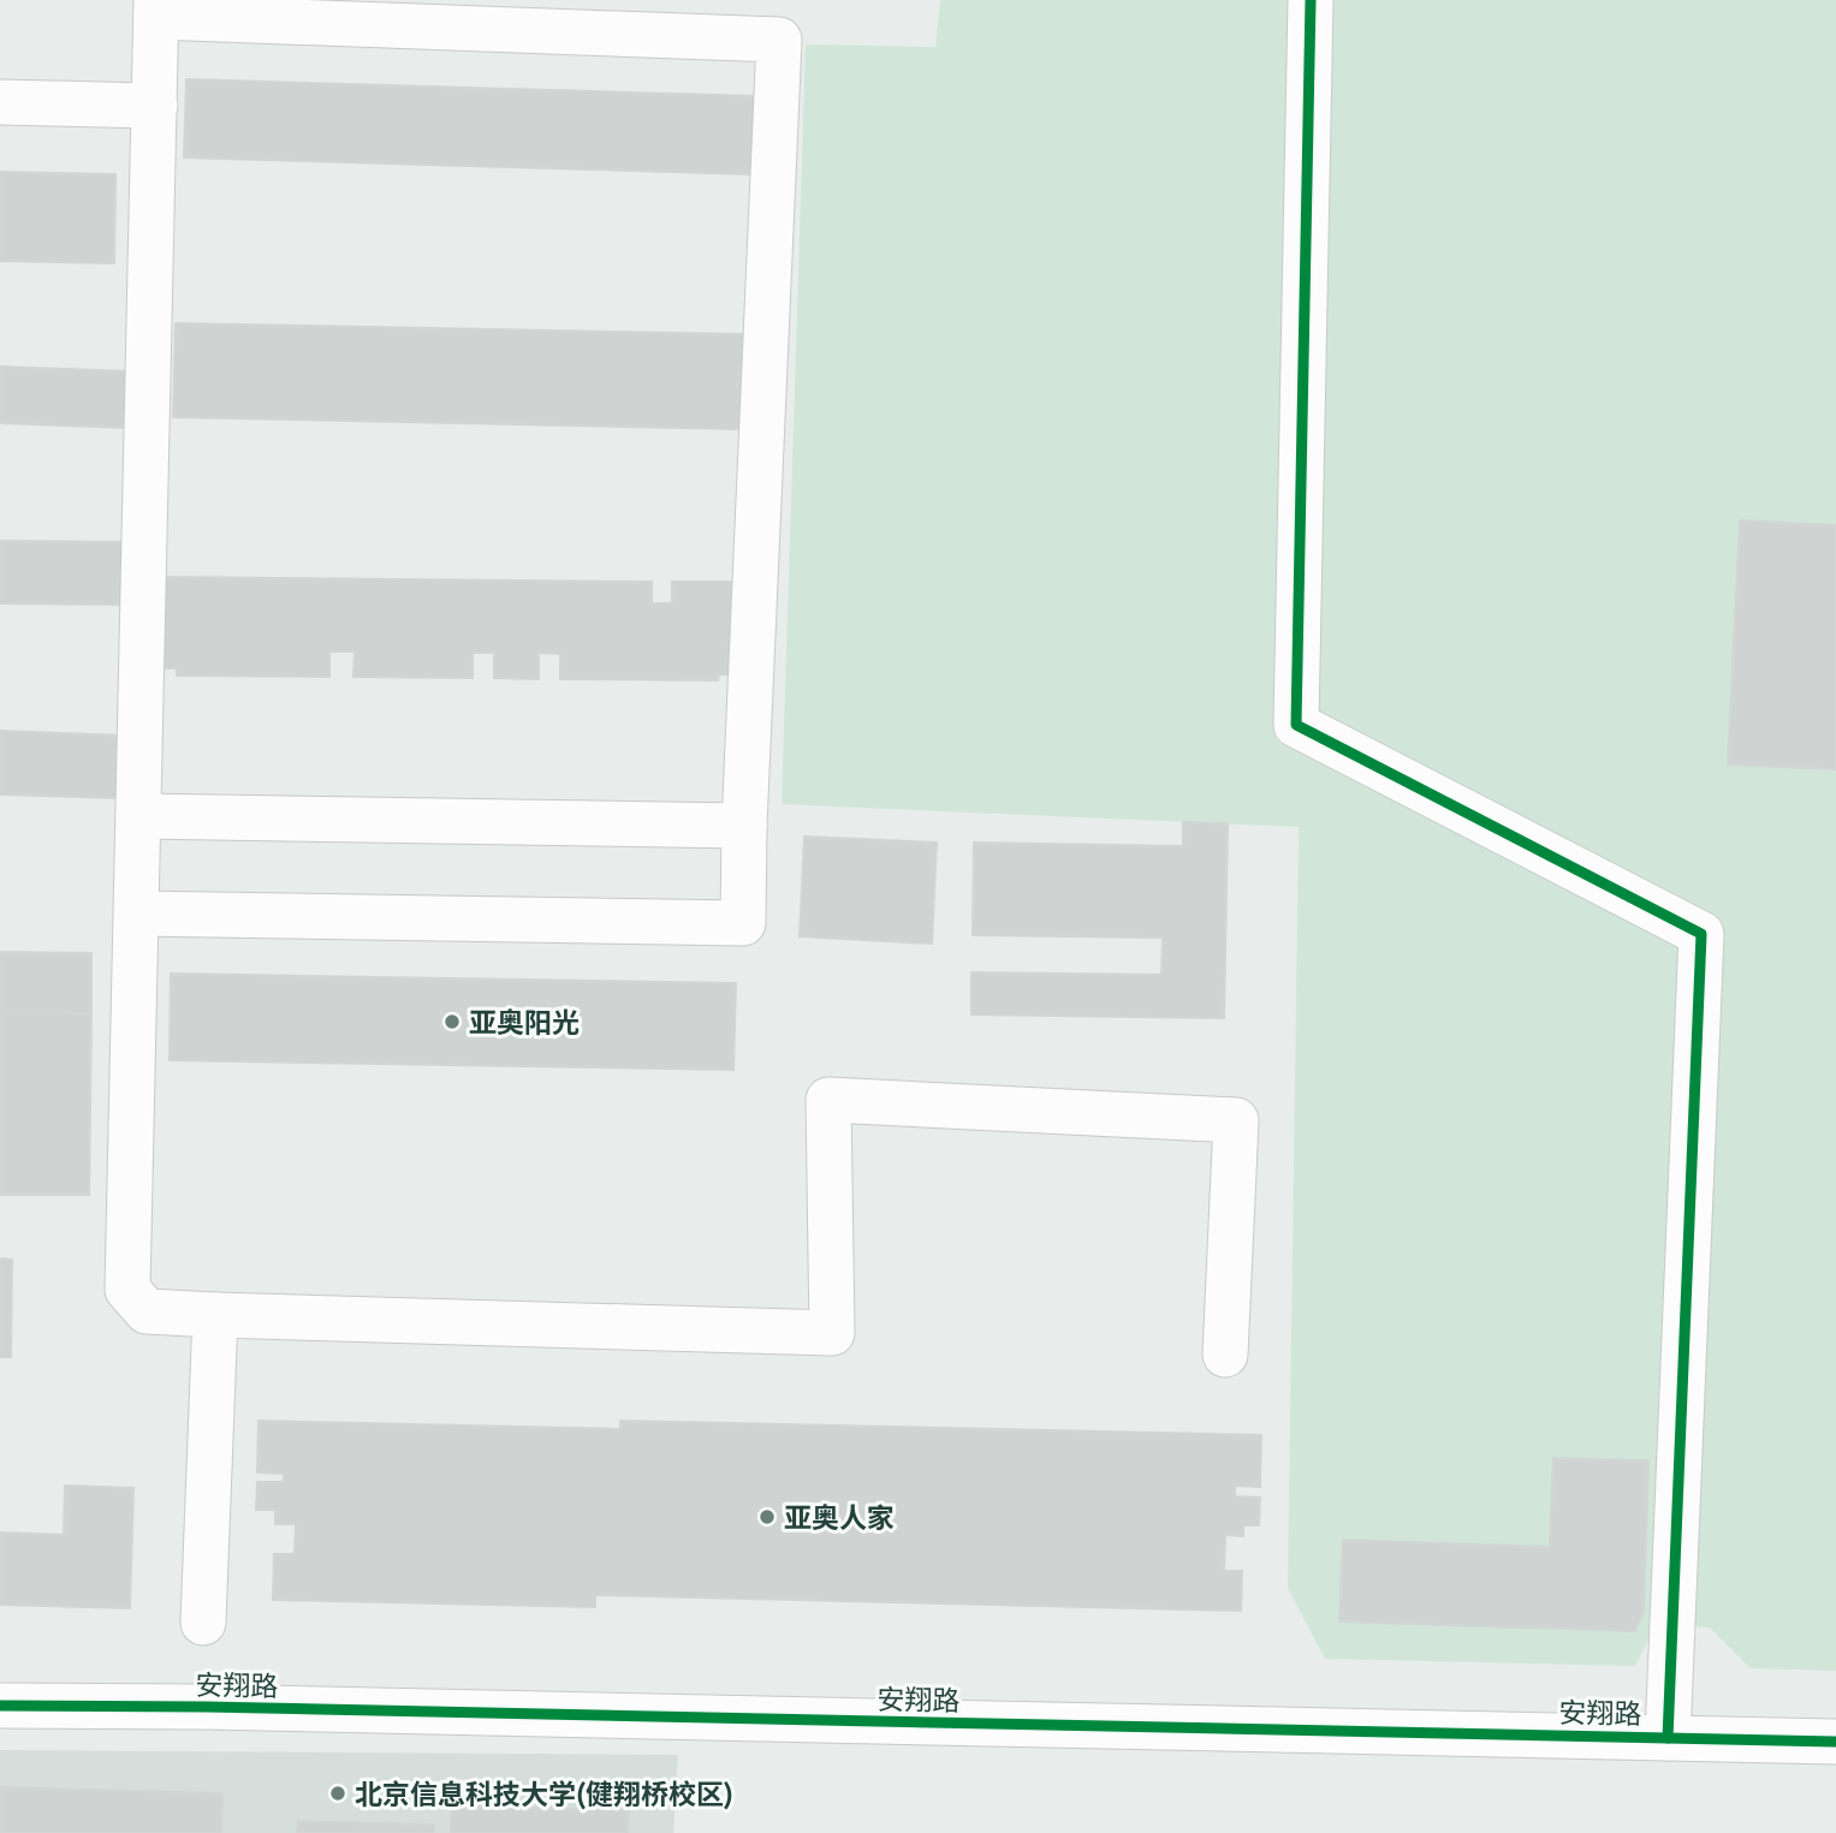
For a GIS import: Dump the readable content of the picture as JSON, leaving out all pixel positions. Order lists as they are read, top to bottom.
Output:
{
  "streets": {
    "street": ["安翔路"]
  },
  "places": ["亚奥阳光", "亚奥人家", "北京信息科技大学(健翔桥校区)"]
}
